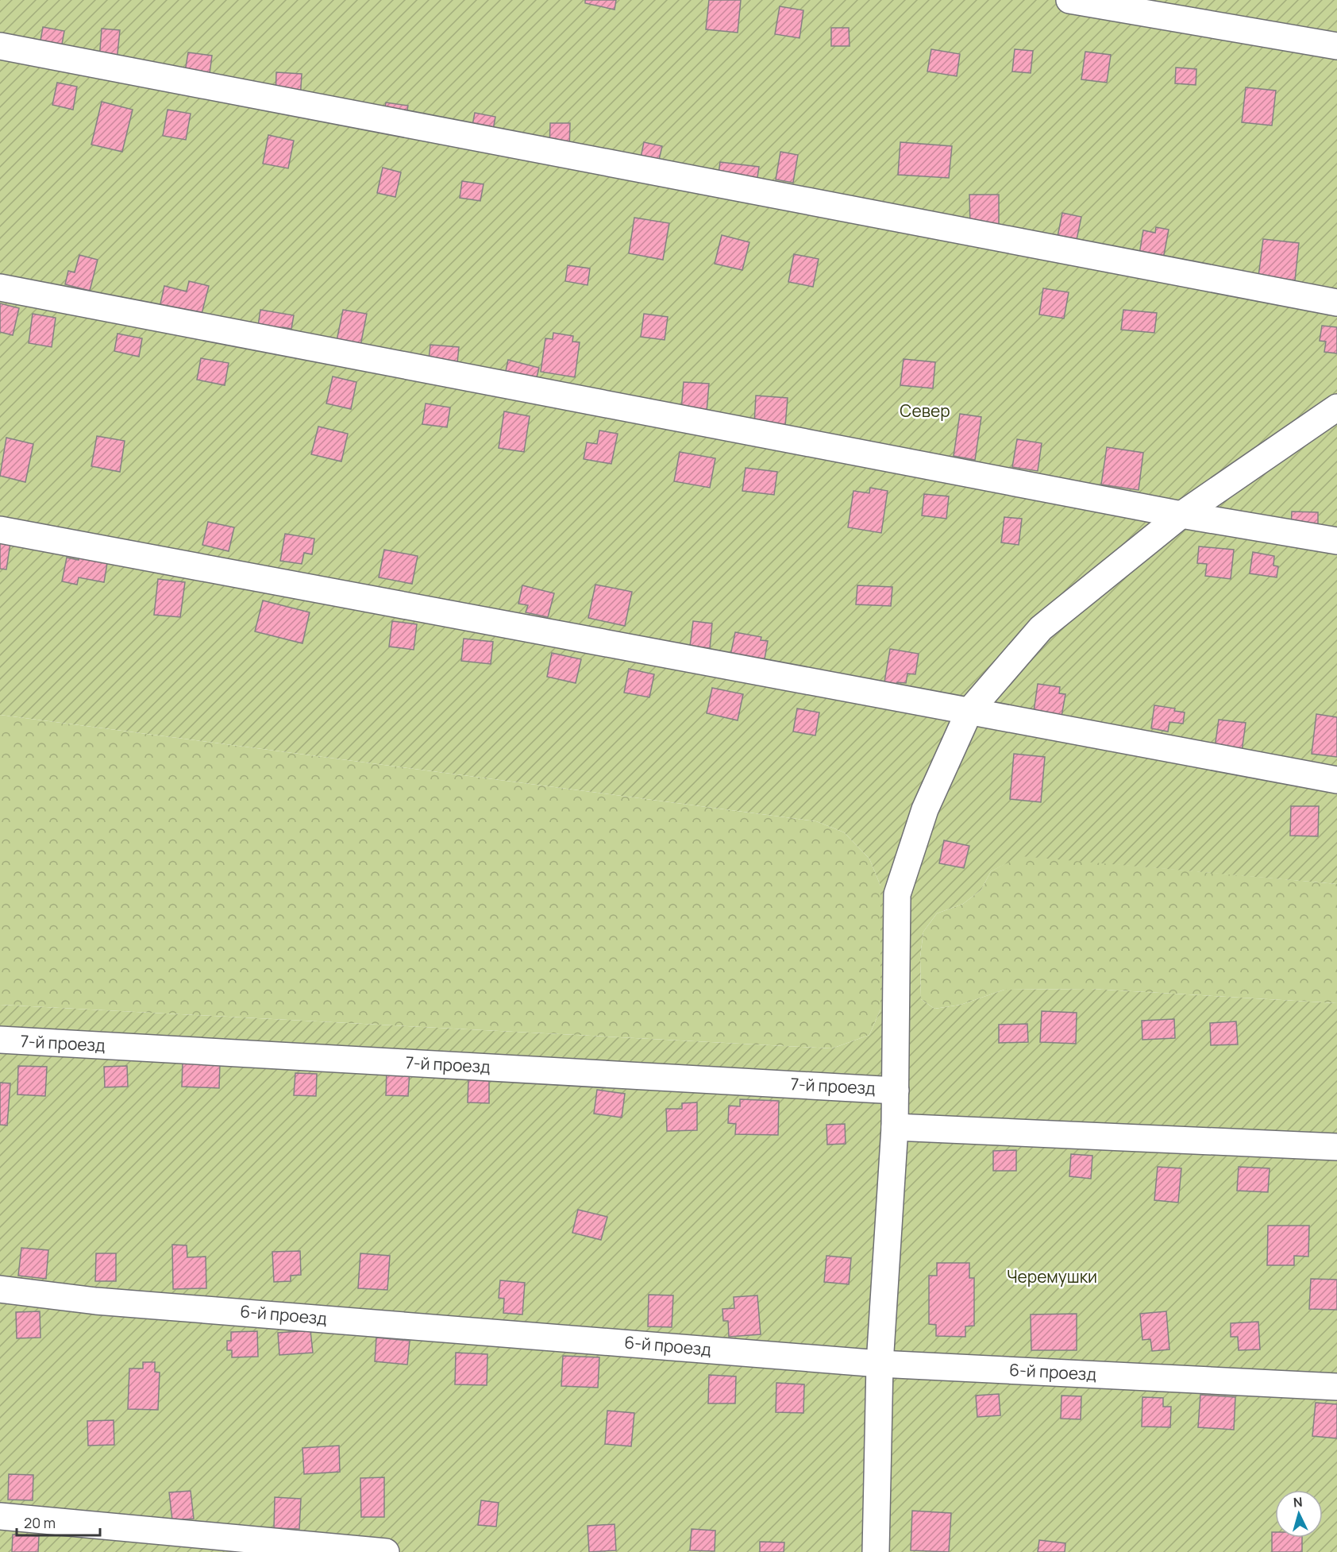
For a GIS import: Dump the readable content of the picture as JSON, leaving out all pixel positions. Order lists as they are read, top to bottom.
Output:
{
  "streets": {
    "street": ["7-й проезд", "6-й проезд"]
  },
  "parks": ["Север", "Черемушки"],
  "scale_bar": "20 m",
  "north": "top"
}
